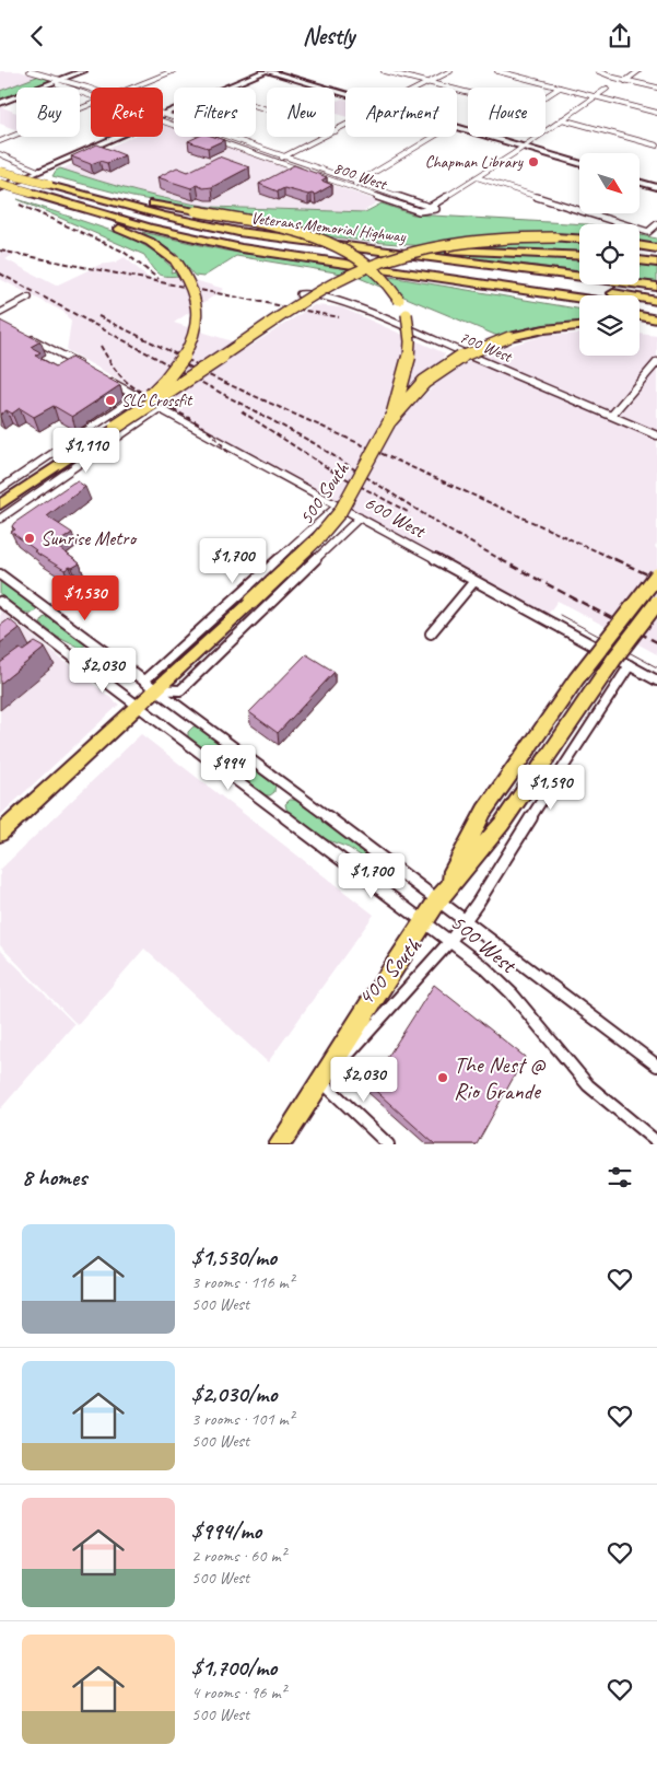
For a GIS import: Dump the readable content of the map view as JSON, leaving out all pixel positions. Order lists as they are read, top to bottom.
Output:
{
  "streets": {
    "highway": ["Veterans Memorial Highway"],
    "main road": ["500 South", "400 South"],
    "street": [
      "800 West",
      "700 West",
      "600 West",
      "500 West"
    ]
  },
  "crossings": [
    ["500 South", "600 West"],
    ["500 South", "500 West"],
    ["600 West", "400 South"],
    ["500 West", "400 South"]
  ],
  "places": [
    "Chapman Library",
    "SLC Crossfit",
    "Sunrise Metro",
    "The Nest @ Rio Grande"
  ],
  "north": "bottom right",
  "page": {
    "header": "Nestly",
    "chip": [
      "Buy",
      "Rent",
      "Filters",
      "New",
      "Apartment",
      "House"
    ],
    "price": [
      "$1,110",
      "$1,700",
      "$1,530",
      "$2,030",
      "$994",
      "$1,590",
      "$1,700",
      "$2,030"
    ],
    "heading": "8 homes",
    "list": [
      {
        "name": "$1,530/mo",
        "note": "3 rooms · 116 m² · 500 West"
      },
      {
        "name": "$2,030/mo",
        "note": "3 rooms · 101 m² · 500 West"
      },
      {
        "name": "$994/mo",
        "note": "2 rooms · 60 m² · 500 West"
      },
      {
        "name": "$1,700/mo",
        "note": "4 rooms · 96 m² · 500 West"
      }
    ]
  }
}
